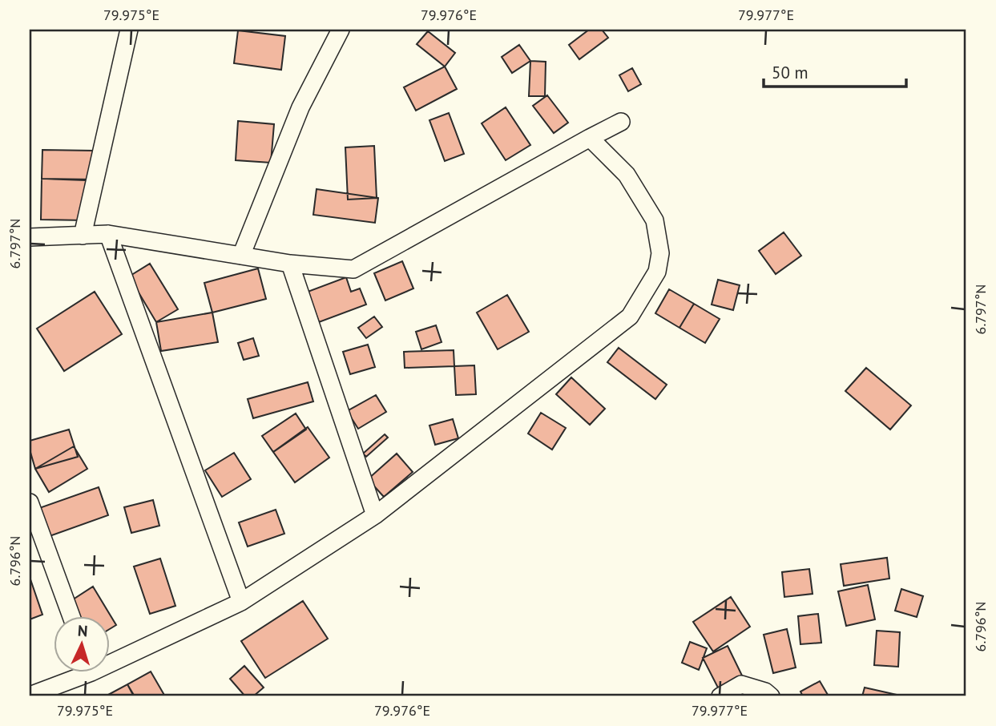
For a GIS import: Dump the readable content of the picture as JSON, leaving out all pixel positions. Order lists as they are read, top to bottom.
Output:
{
  "scale_bar": "50 m",
  "north": "top",
  "coordinates": [
    "79.975°E",
    "79.976°E",
    "79.977°E",
    "6.797°N",
    "6.796°N"
  ]
}
